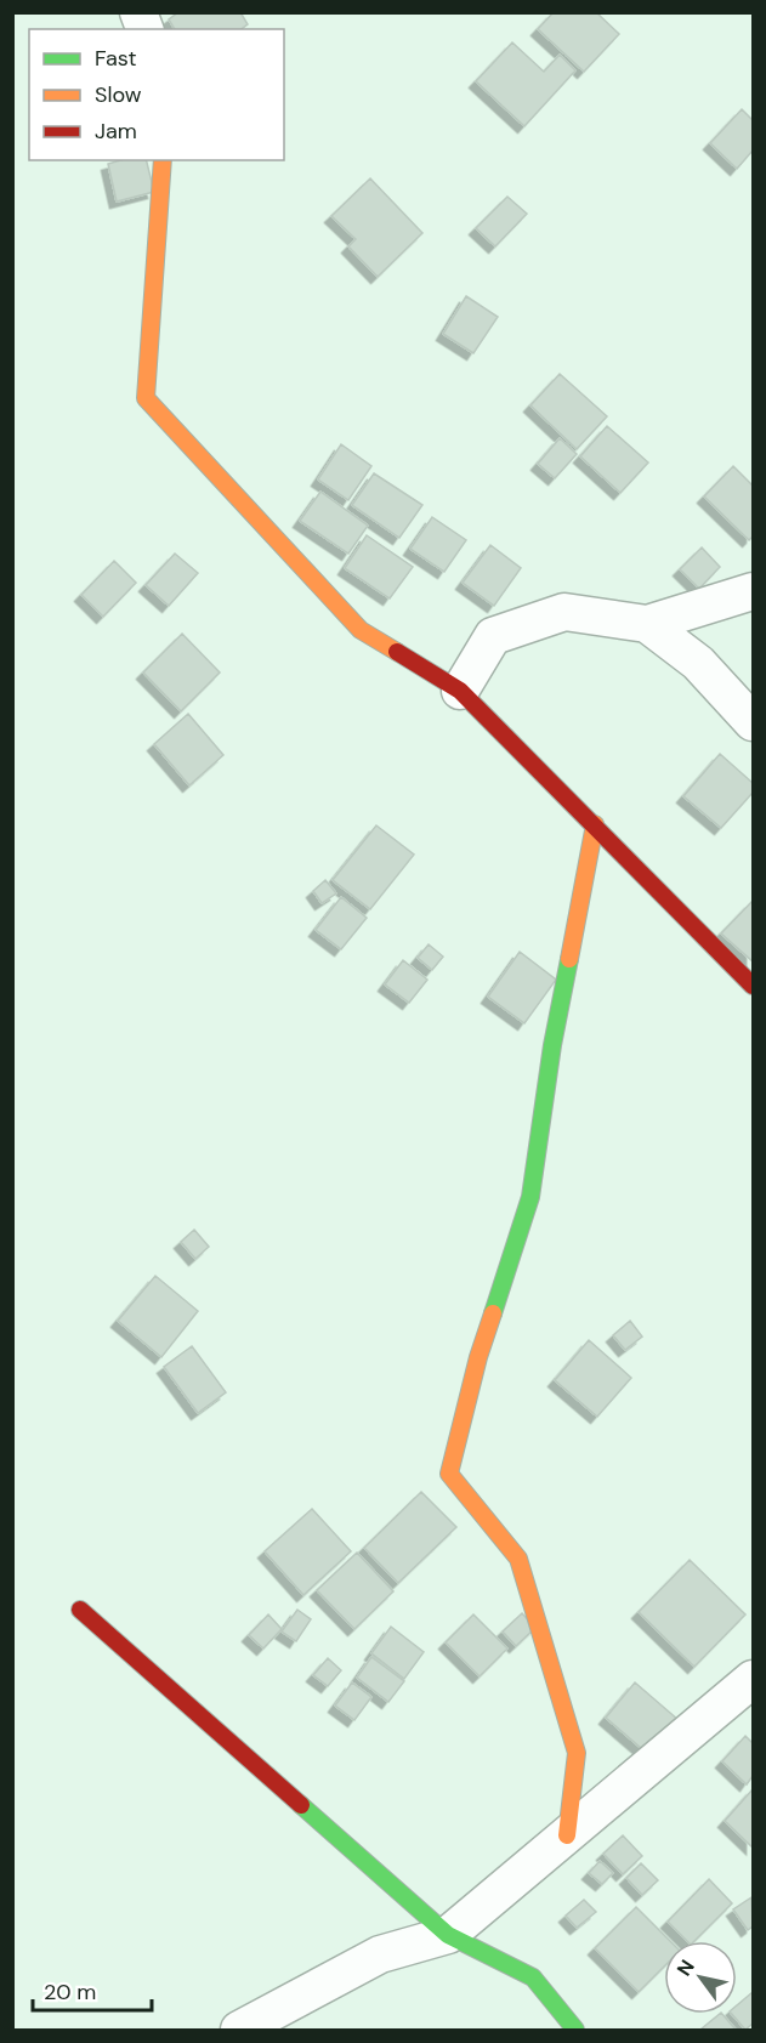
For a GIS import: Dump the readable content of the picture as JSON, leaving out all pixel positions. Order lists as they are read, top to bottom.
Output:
{
  "legend": ["Fast", "Slow", "Jam"],
  "scale_bar": "20 m",
  "north": "top left"
}
